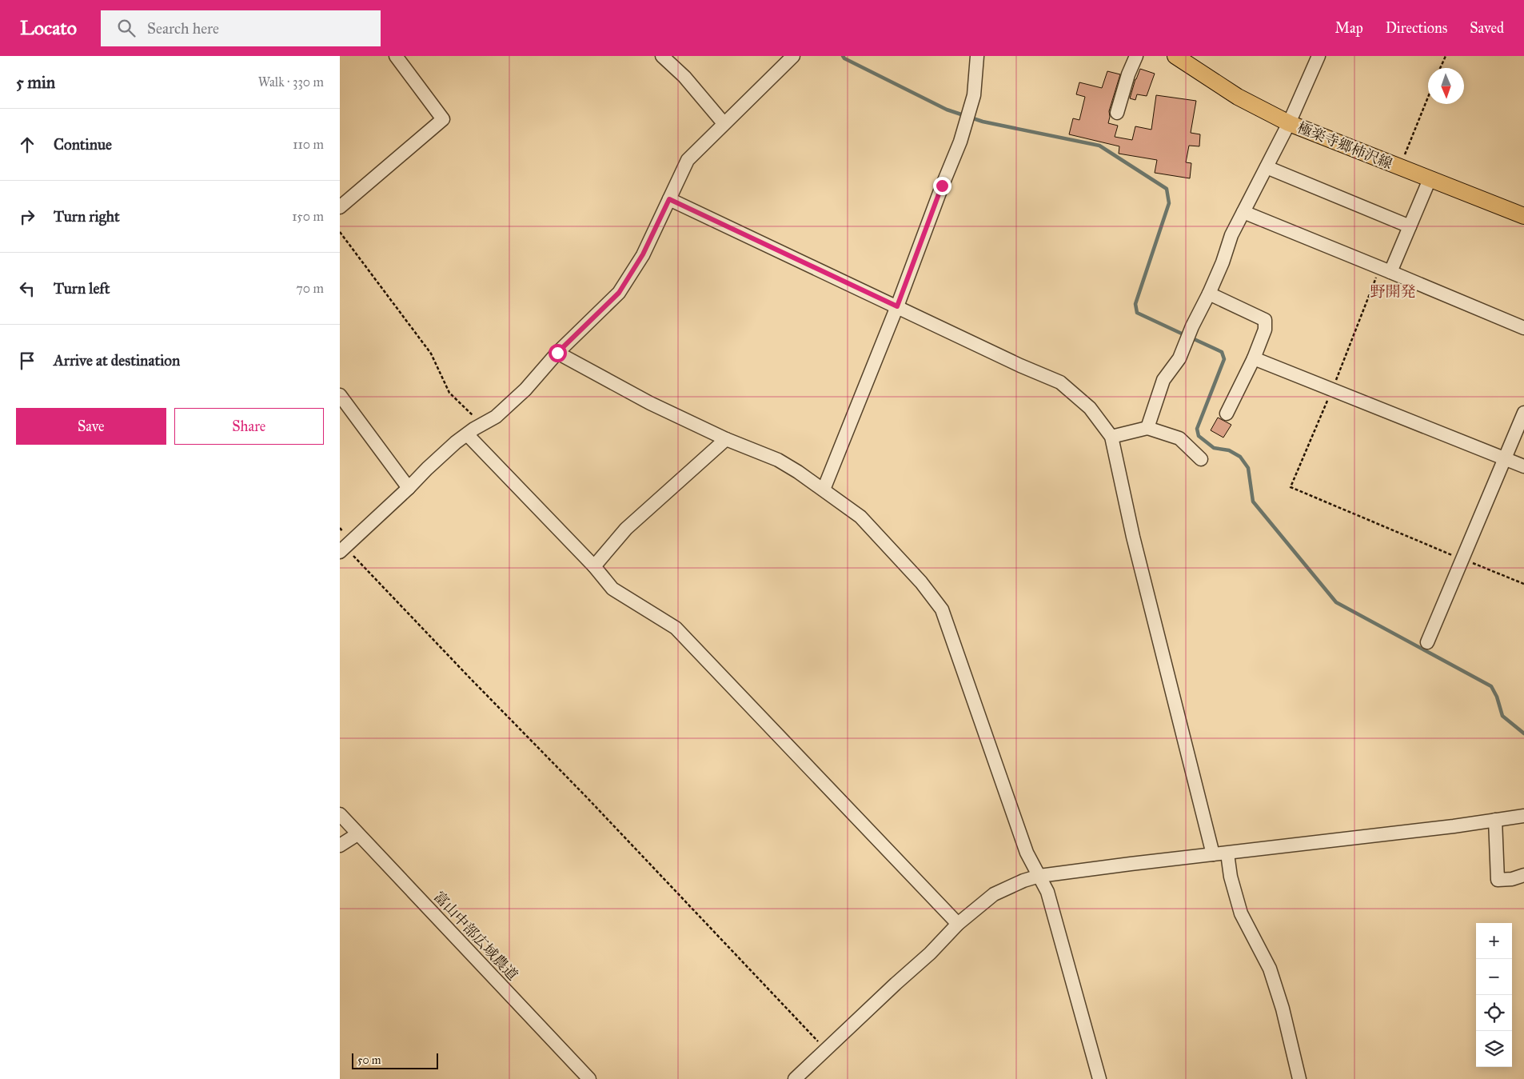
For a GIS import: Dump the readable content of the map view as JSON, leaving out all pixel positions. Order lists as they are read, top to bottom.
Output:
{
  "streets": {
    "main road": ["極楽寺郷柿沢線"],
    "street": ["富山中部広域農道"]
  },
  "districts": ["野開発"],
  "scale_bar": "50 m",
  "north": "bottom",
  "page": {
    "header": "Locato",
    "search": "Search here",
    "nav": ["Map", "Directions", "Saved"],
    "heading": ["5 min", "Walk · 330 m"],
    "list": [
      ["Continue", "110 m"],
      ["Turn right", "150 m"],
      ["Turn left", "70 m"],
      "Arrive at destination"
    ],
    "buttons": ["Save", "Share"],
    "map_buttons": ["+", "−"],
    "scale": "50 m"
  }
}
